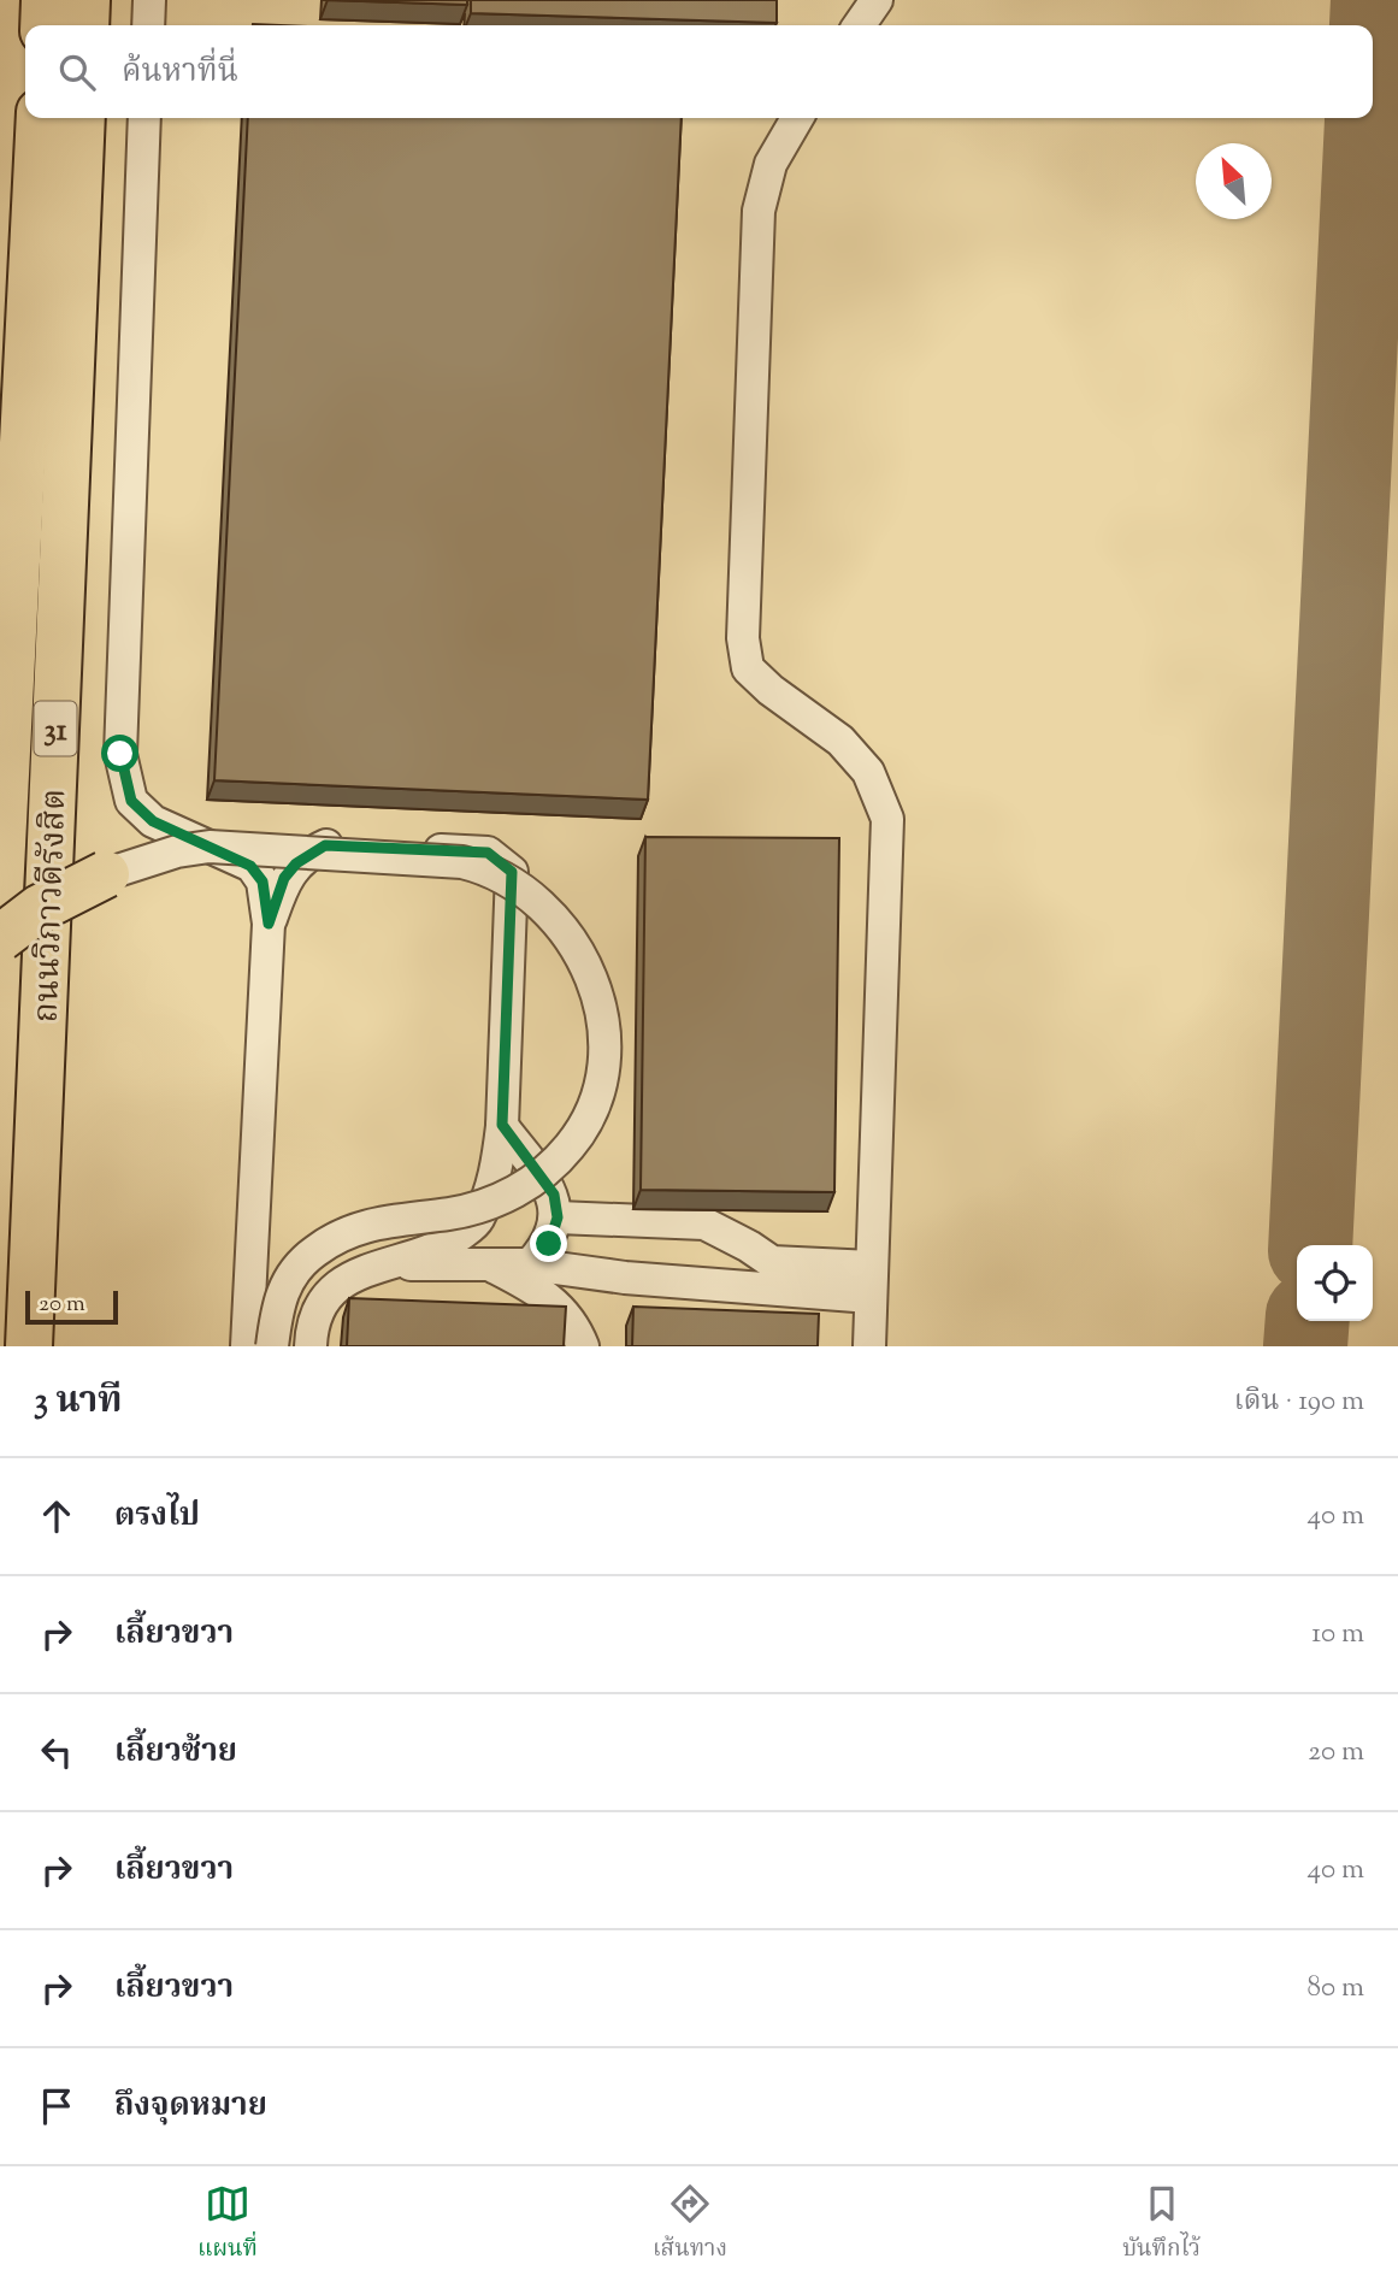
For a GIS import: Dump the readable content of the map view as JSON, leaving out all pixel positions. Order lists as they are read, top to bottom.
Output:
{
  "streets": {
    "highway": ["31", "ถนนวิภาวดีรังสิต"]
  },
  "scale_bar": "20 m",
  "north": "top left",
  "page": {
    "search": "ค้นหาที่นี่",
    "scale": "20 m",
    "heading": ["3 นาที", "เดิน · 190 m"],
    "list": [
      ["ตรงไป", "40 m"],
      ["เลี้ยวขวา", "10 m"],
      ["เลี้ยวซ้าย", "20 m"],
      ["เลี้ยวขวา", "40 m"],
      ["เลี้ยวขวา", "80 m"],
      "ถึงจุดหมาย"
    ],
    "nav": ["แผนที่", "เส้นทาง", "บันทึกไว้"]
  }
}
